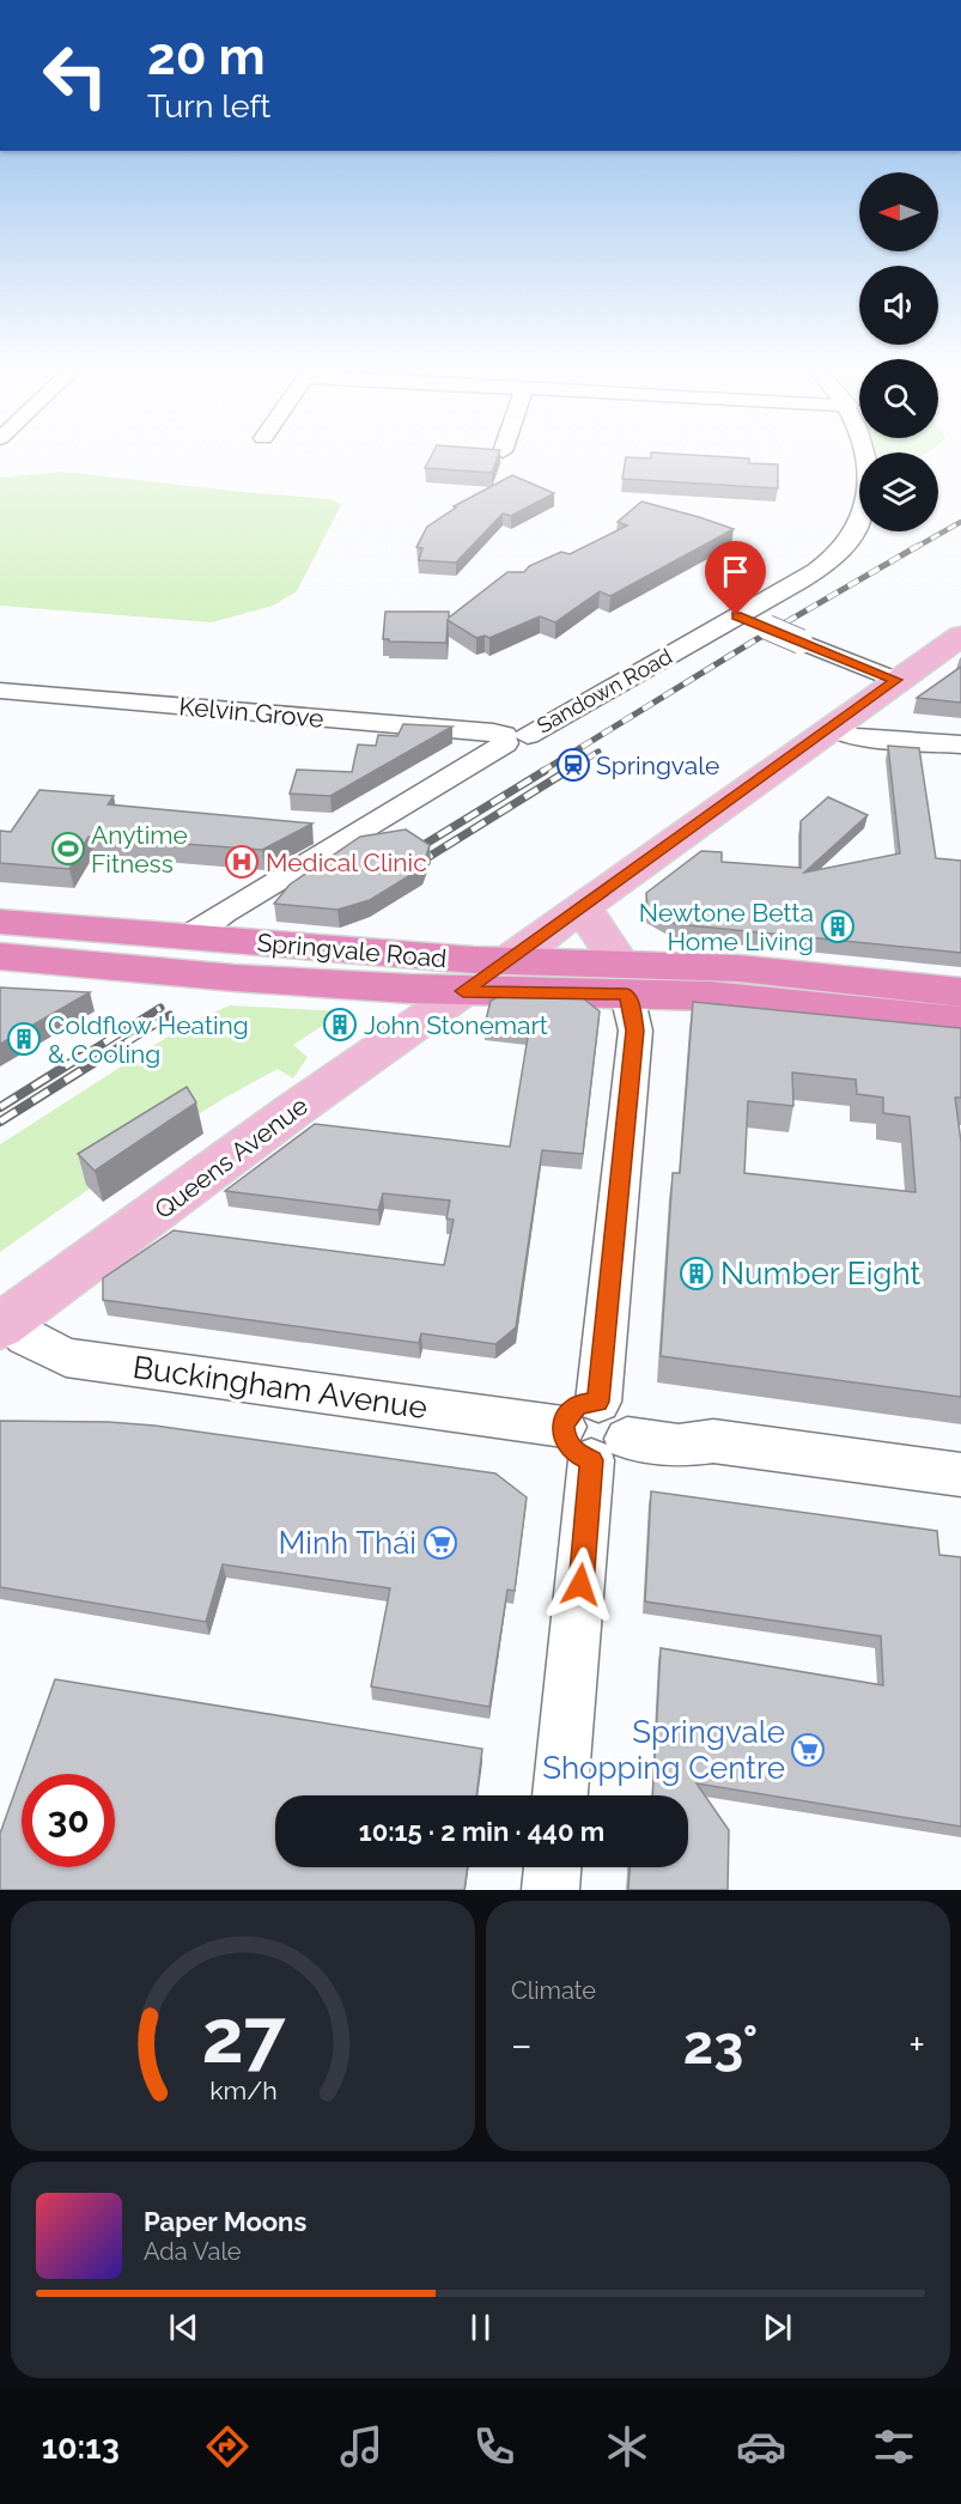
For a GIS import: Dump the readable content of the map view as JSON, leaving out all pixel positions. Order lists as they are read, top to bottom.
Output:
{
  "streets": {
    "highway": ["Springvale Road"],
    "main road": ["Queens Avenue"],
    "street": ["Sandown Road", "Kelvin Grove", "Buckingham Avenue"]
  },
  "crossings": [
    ["Sandown Road", "Kelvin Grove"],
    ["Sandown Road", "Springvale Road"],
    ["Springvale Road", "Queens Avenue"],
    ["Queens Avenue", "Buckingham Avenue"]
  ],
  "places": {
    "station": ["Springvale"],
    "sports": ["Anytime Fitness"],
    "hospital": ["Medical Clinic"],
    "building": [
      "Newtone Betta Home Living",
      "John Stonemart",
      "Coldflow Heating & Cooling",
      "Number Eight"
    ],
    "supermarket": ["Minh Thái", "Springvale Shopping Centre"]
  },
  "north": "left",
  "page": {
    "turn": ["20 m", "Turn left"],
    "limit": "30",
    "trip": "10:15 · 2 min · 440 m",
    "tile": "Climate",
    "heat": ["−", "23°", "+"],
    "song": ["Paper Moons", "Ada Vale"],
    "tabs": "10:13",
    "gauge": ["27", "km/h"]
  }
}
